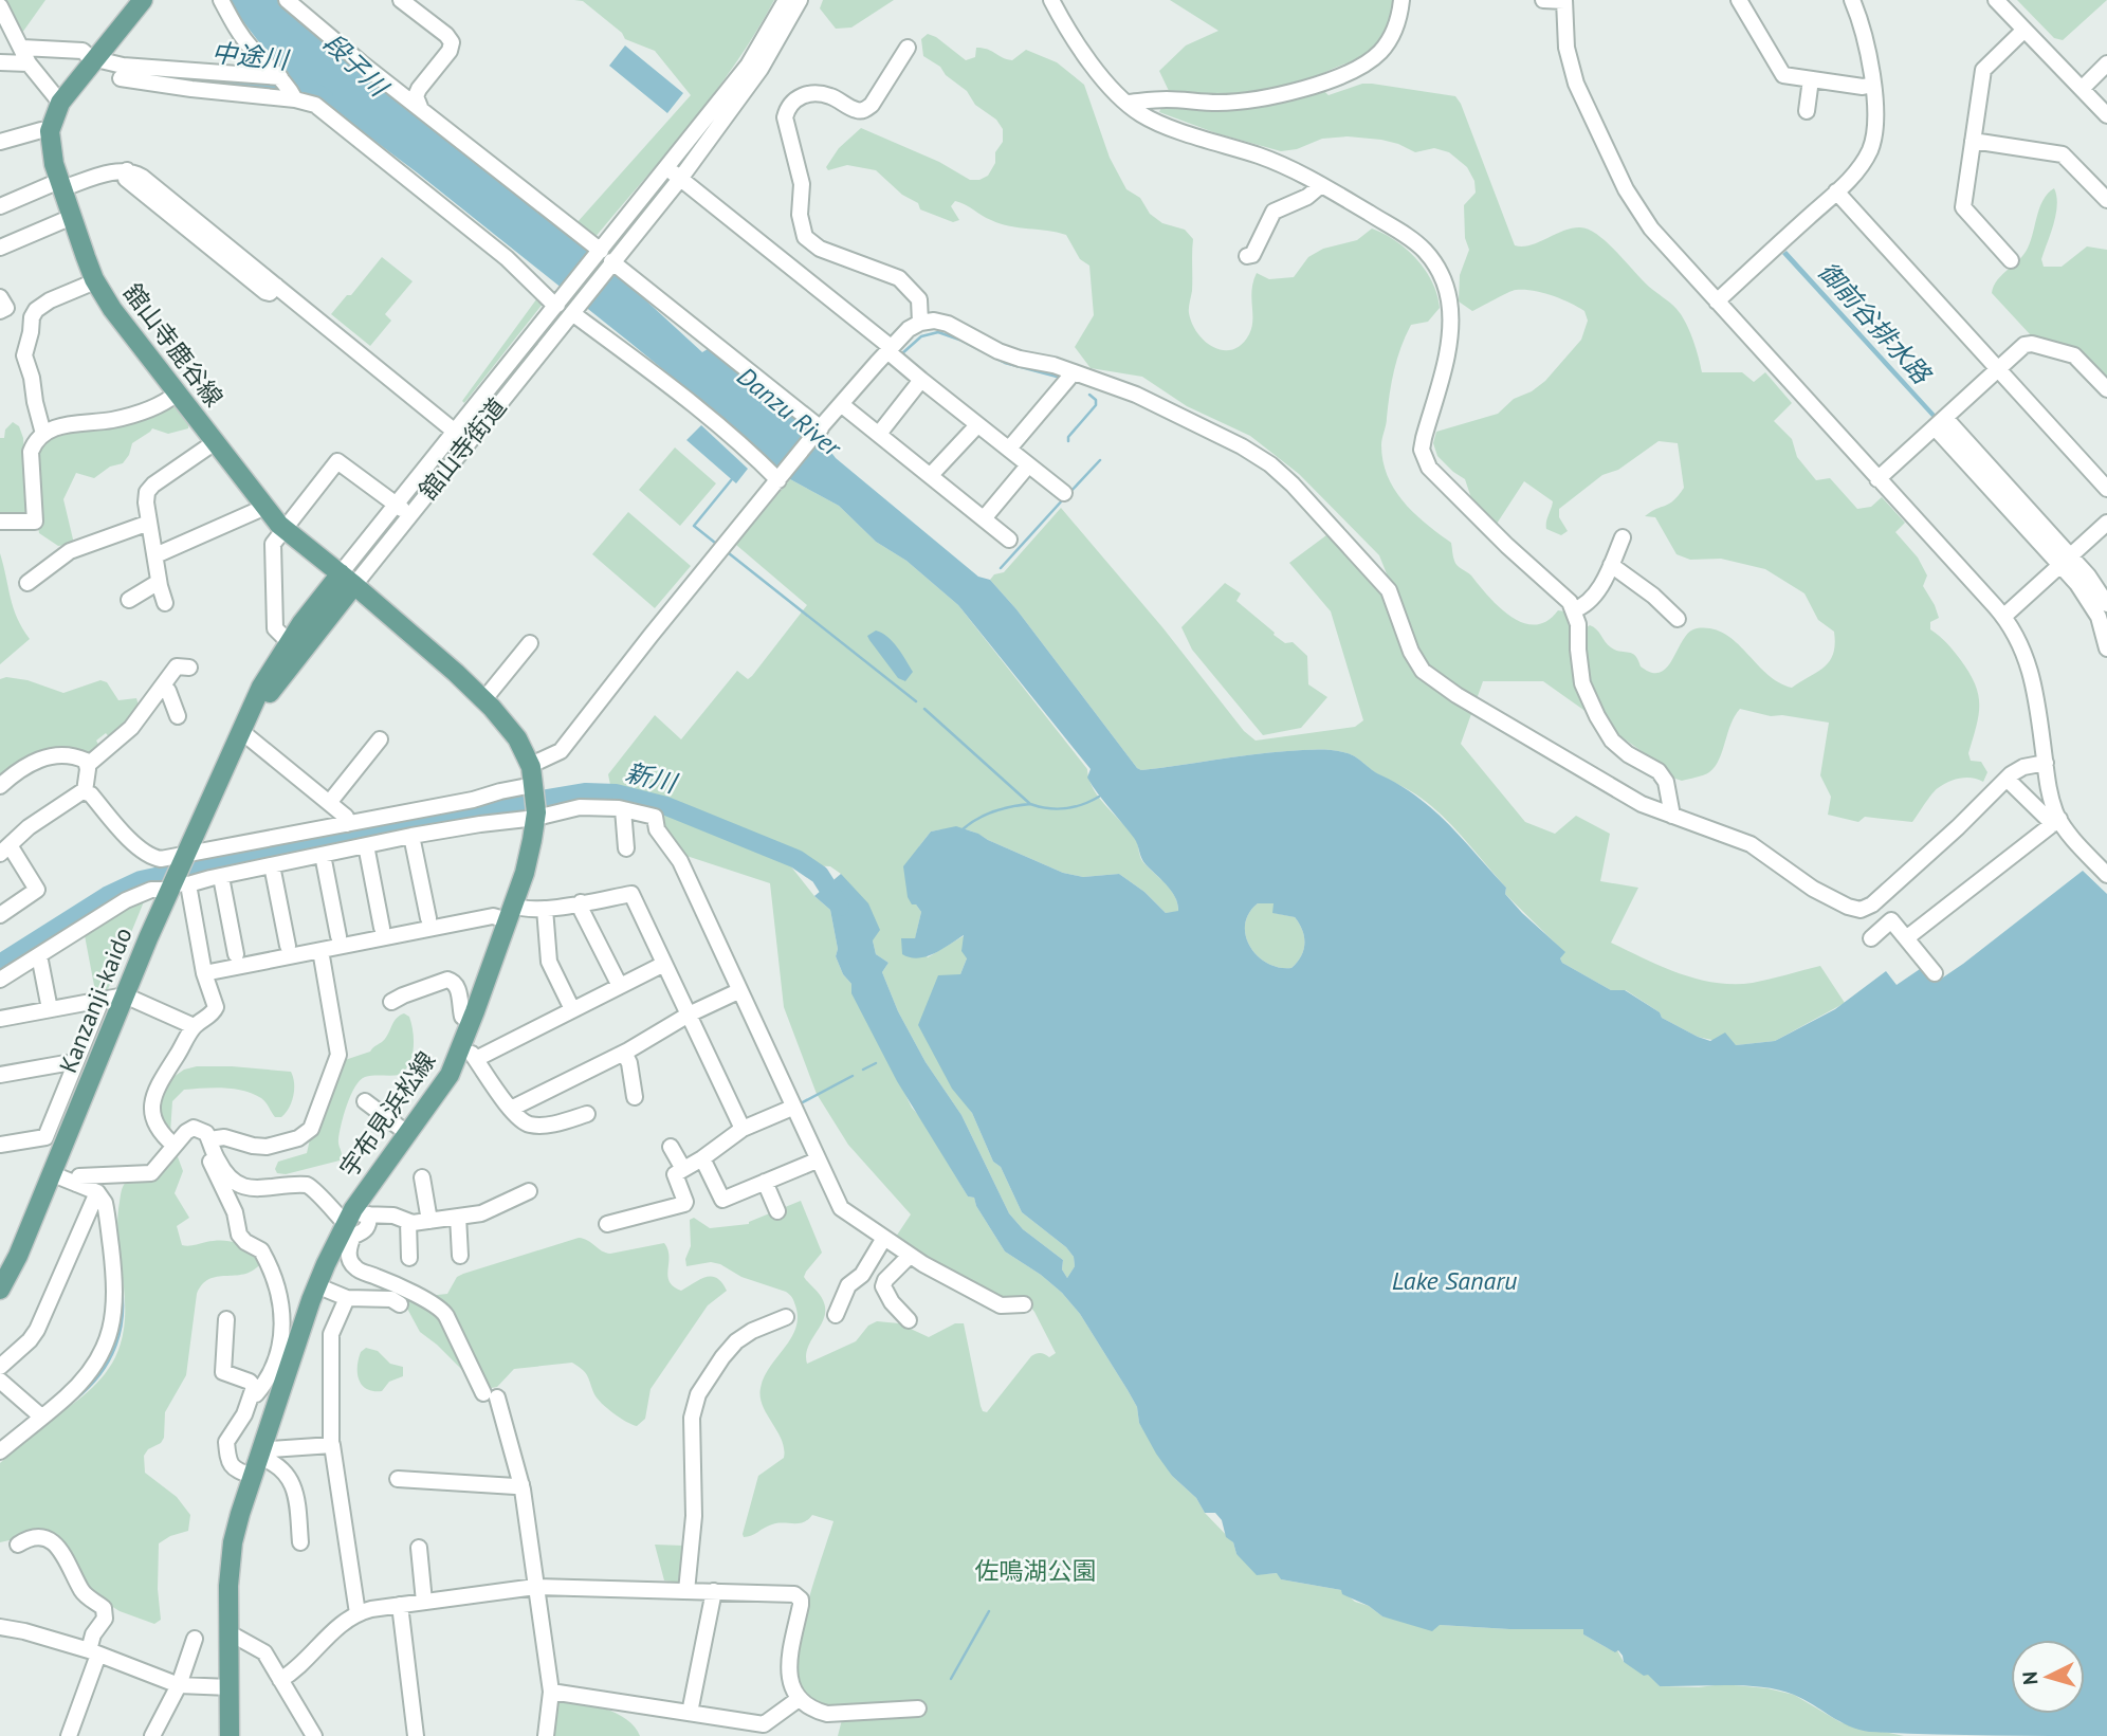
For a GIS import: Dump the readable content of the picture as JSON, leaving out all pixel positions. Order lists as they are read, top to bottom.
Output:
{
  "streets": {
    "main road": ["舘山寺鹿谷線", "Kanzanji-kaido", "宇布見浜松線"],
    "street": ["舘山寺街道"]
  },
  "crossings": [
    ["舘山寺鹿谷線", "舘山寺街道"],
    ["舘山寺鹿谷線", "Kanzanji-kaido"],
    ["舘山寺鹿谷線", "宇布見浜松線"],
    ["舘山寺街道", "Kanzanji-kaido"],
    ["舘山寺街道", "宇布見浜松線"],
    ["Kanzanji-kaido", "宇布見浜松線"]
  ],
  "water": [
    "中途川",
    "段子川",
    "御前谷排水路",
    "Danzu River",
    "新川",
    "Lake Sanaru"
  ],
  "parks": ["佐鳴湖公園"],
  "north": "left"
}
